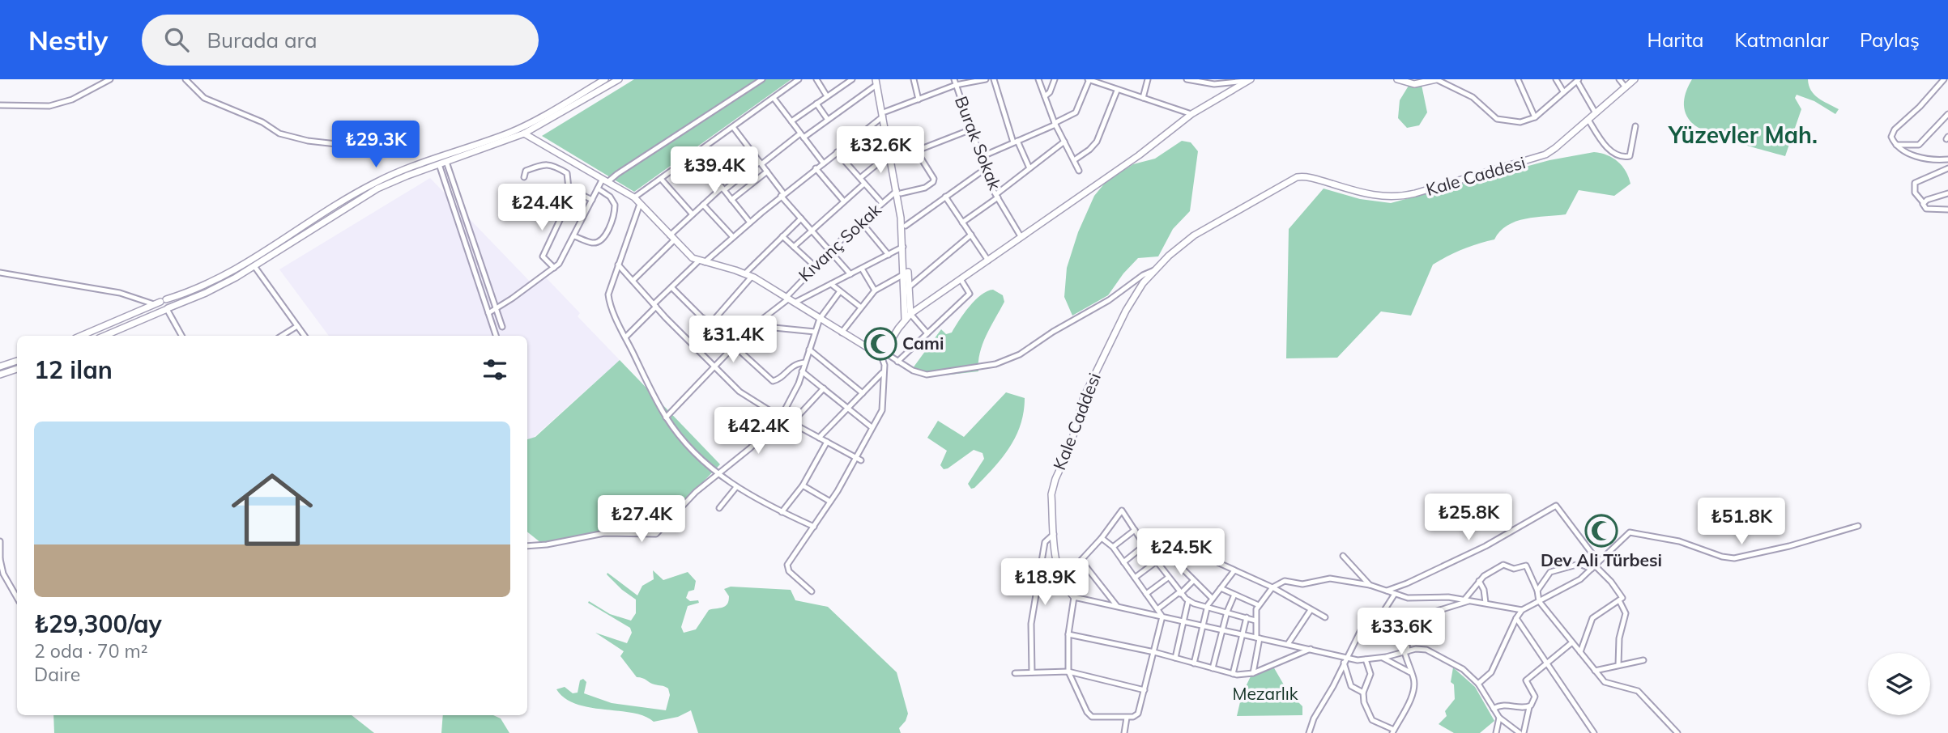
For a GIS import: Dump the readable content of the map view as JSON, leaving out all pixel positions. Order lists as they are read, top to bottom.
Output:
{
  "streets": {
    "street": ["Burak Sokak", "Kale Caddesi", "Kıvanç Sokak"]
  },
  "districts": ["Yüzevler Mah."],
  "parks": ["Mezarlık"],
  "places": {
    "mosque": ["Cami", "Dev Ali Türbesi"]
  },
  "page": {
    "header": "Nestly",
    "search": "Burada ara",
    "nav": ["Harita", "Katmanlar", "Paylaş"],
    "price": [
      "₺29.3K",
      "₺32.6K",
      "₺39.4K",
      "₺24.4K",
      "₺31.4K",
      "₺42.4K",
      "₺25.8K",
      "₺27.4K",
      "₺51.8K",
      "₺24.5K",
      "₺18.9K",
      "₺33.6K"
    ],
    "heading": "12 ilan",
    "list": [
      {
        "name": "₺29,300/ay",
        "note": "2 oda · 70 m² · Daire"
      }
    ]
  }
}
